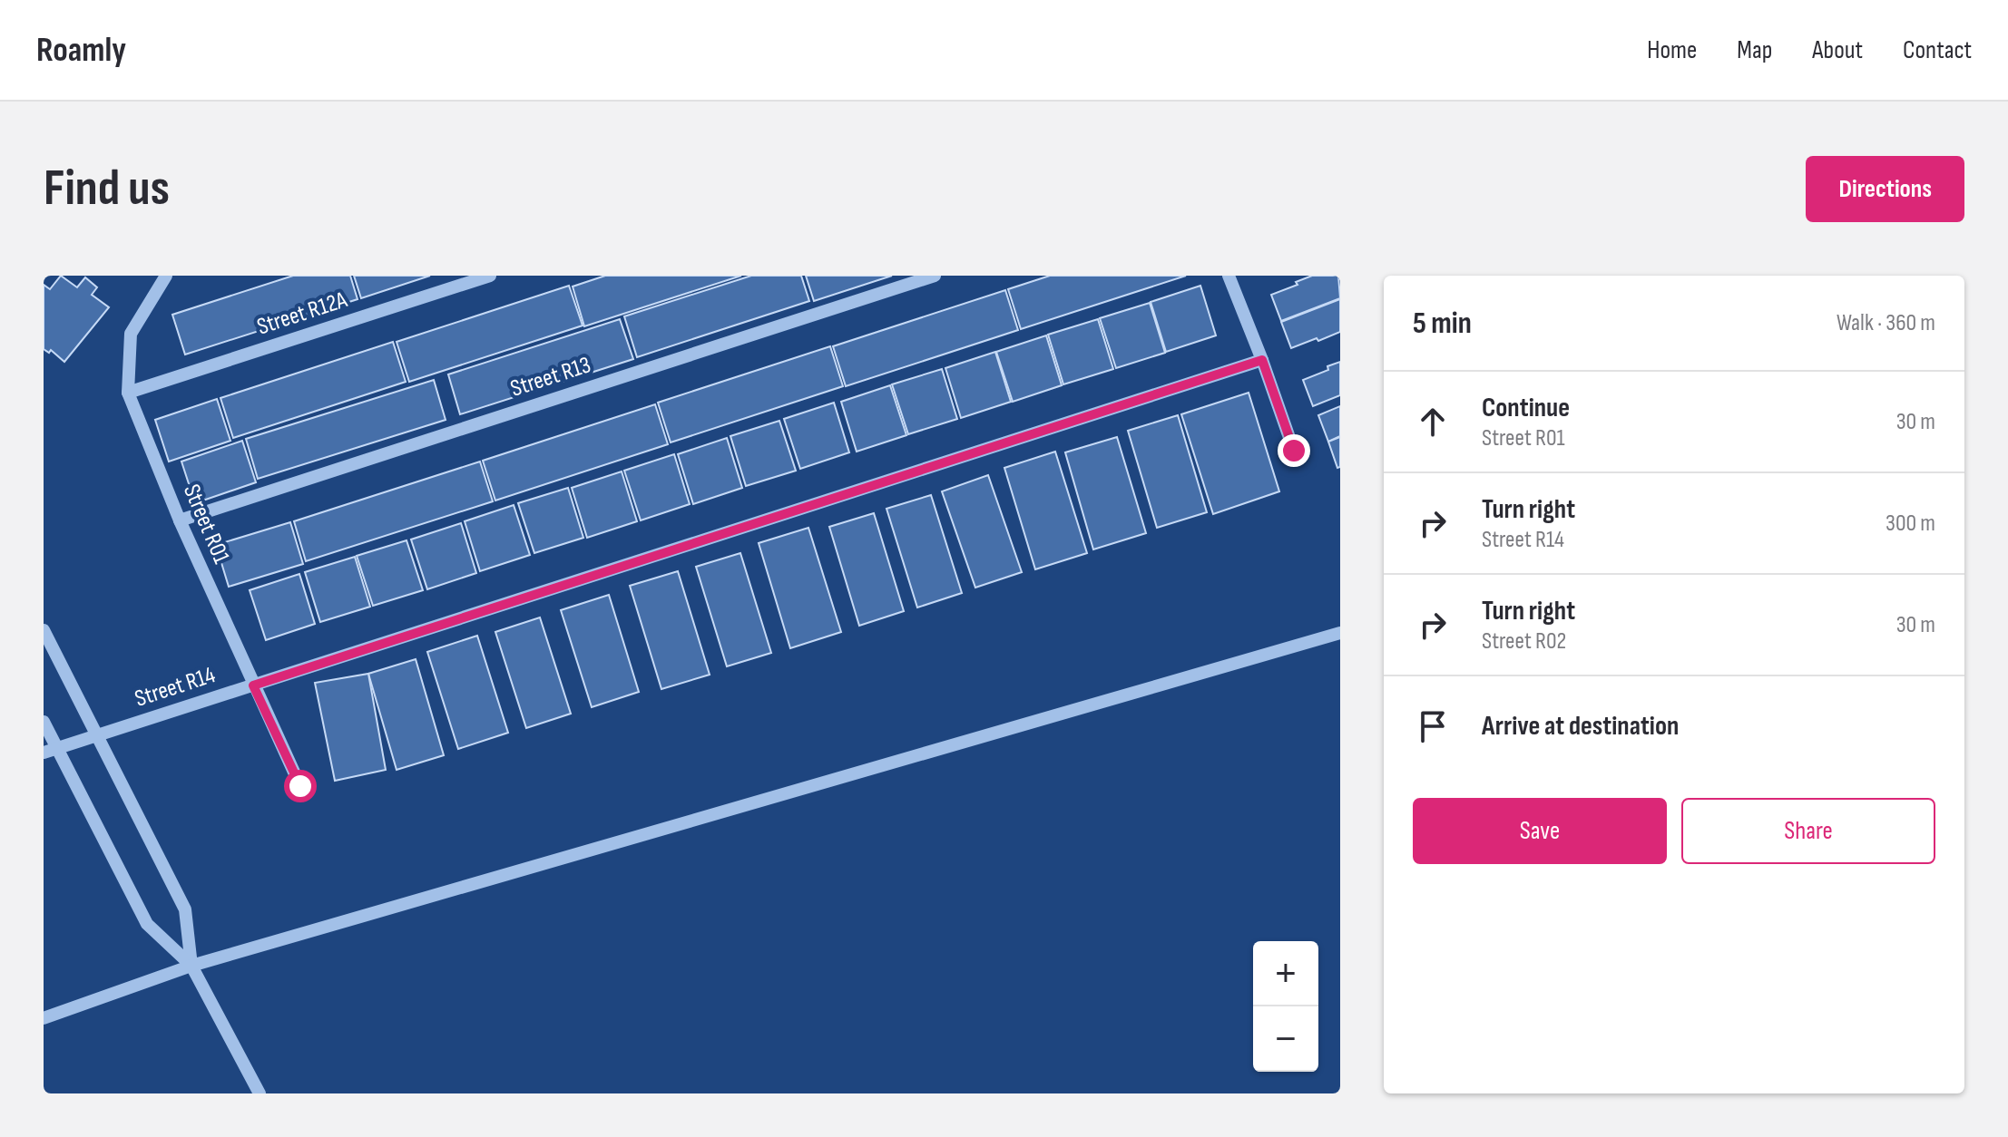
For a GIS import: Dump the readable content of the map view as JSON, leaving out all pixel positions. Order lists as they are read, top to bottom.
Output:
{
  "streets": {
    "street": [
      "Street R12A",
      "Street R13",
      "Street R01",
      "Street R14"
    ]
  },
  "crossings": [
    ["Street R12A", "Street R01"],
    ["Street R13", "Street R01"],
    ["Street R01", "Street R14"]
  ],
  "page": {
    "header": "Roamly",
    "nav": [
      "Home",
      "Map",
      "About",
      "Contact"
    ],
    "buttons": [
      "Directions",
      ["Save", "Share"]
    ],
    "title": "Find us",
    "heading": ["5 min", "Walk · 360 m"],
    "list": [
      ["Continue", "Street R01", "30 m"],
      ["Turn right", "Street R14", "300 m"],
      ["Turn right", "Street R02", "30 m"],
      "Arrive at destination"
    ],
    "map_buttons": ["+", "−"]
  }
}
